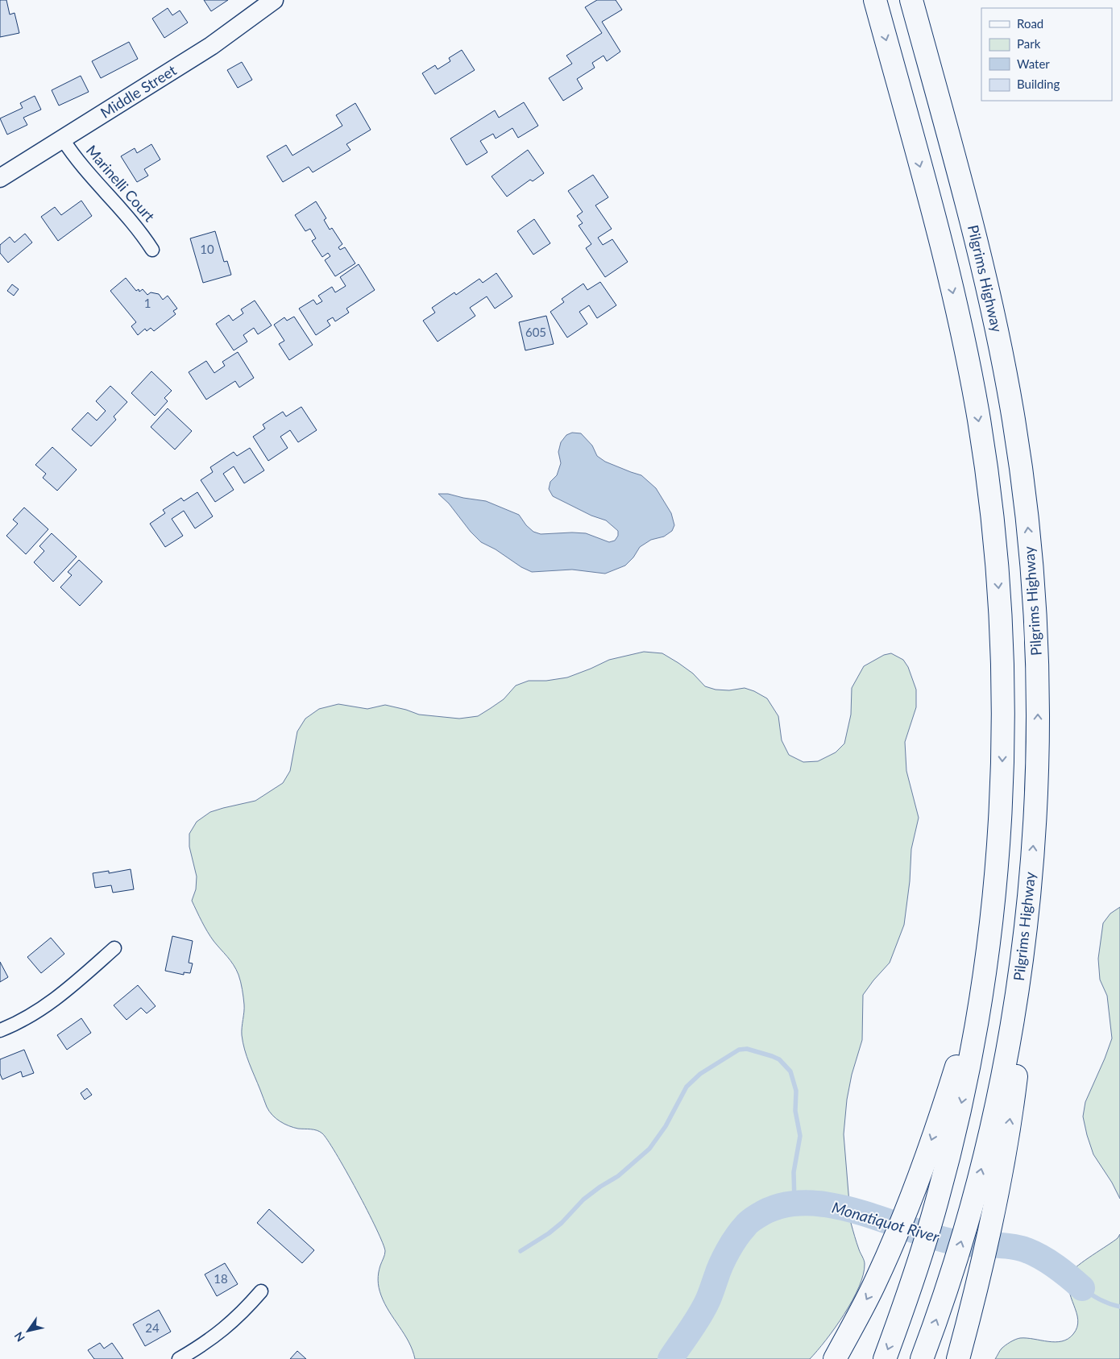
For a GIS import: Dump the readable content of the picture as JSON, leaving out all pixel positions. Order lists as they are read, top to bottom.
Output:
{
  "streets": {
    "highway": ["Pilgrims Highway"],
    "street": ["Middle Street", "Marinelli Court"]
  },
  "crossings": [
    ["Middle Street", "Marinelli Court"]
  ],
  "water": ["Monatiquot River"],
  "house_numbers": [
    "10",
    "1",
    "605",
    "18",
    "24"
  ],
  "legend": [
    "Road",
    "Park",
    "Water",
    "Building"
  ],
  "north": "bottom left"
}
